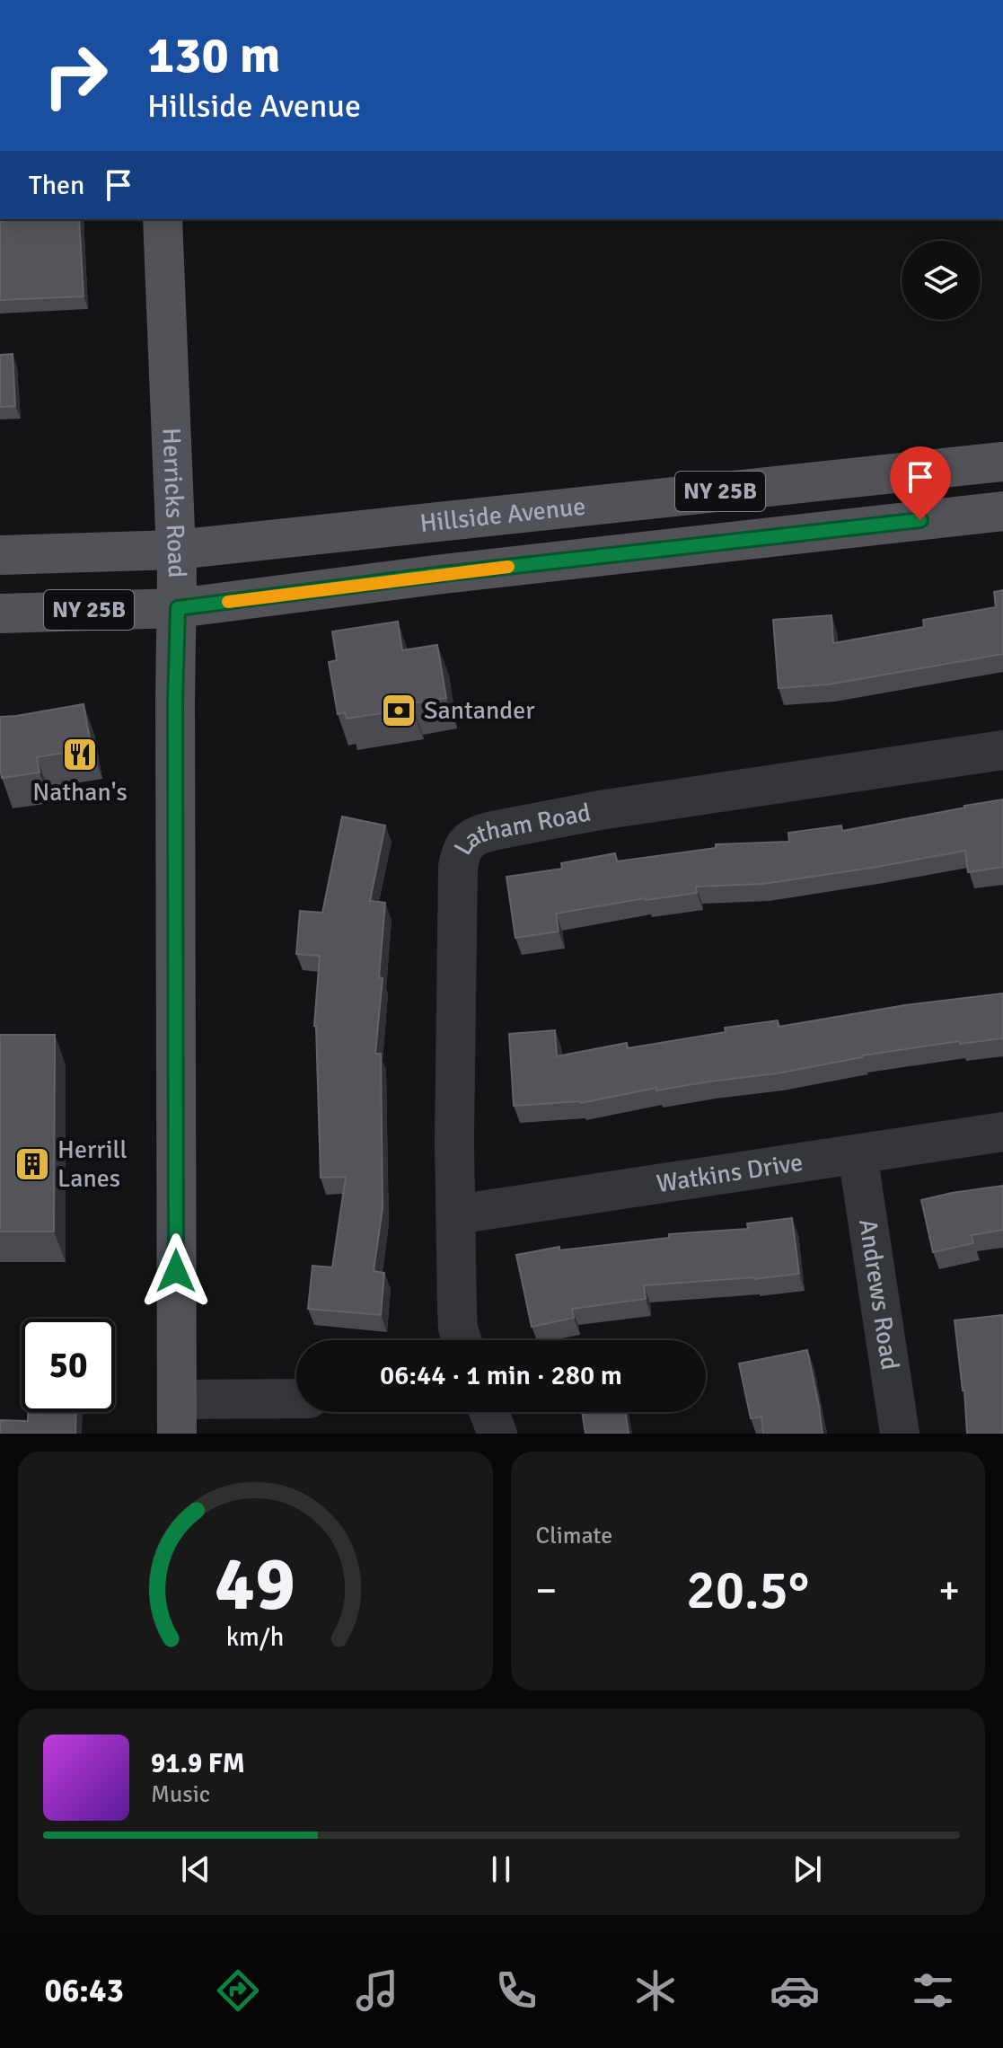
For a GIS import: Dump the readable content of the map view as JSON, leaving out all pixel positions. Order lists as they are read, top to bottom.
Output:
{
  "streets": {
    "main road": ["NY 25B", "Herricks Road", "Hillside Avenue"],
    "street": ["Latham Road", "Watkins Drive", "Andrews Road"]
  },
  "crossings": [
    ["Herricks Road", "Hillside Avenue"],
    ["Latham Road", "Watkins Drive"],
    ["Watkins Drive", "Andrews Road"]
  ],
  "places": {
    "bank": ["Santander"],
    "restaurant": ["Nathan's"],
    "building": ["Herrill Lanes"]
  },
  "page": {
    "turn": ["130 m", "Hillside Avenue"],
    "then": "Then",
    "limit": "50",
    "trip": "06:44 · 1 min · 280 m",
    "tile": "Climate",
    "heat": ["−", "20.5°", "+"],
    "song": ["91.9 FM", "Music"],
    "tabs": "06:43",
    "gauge": ["49", "km/h"]
  }
}
